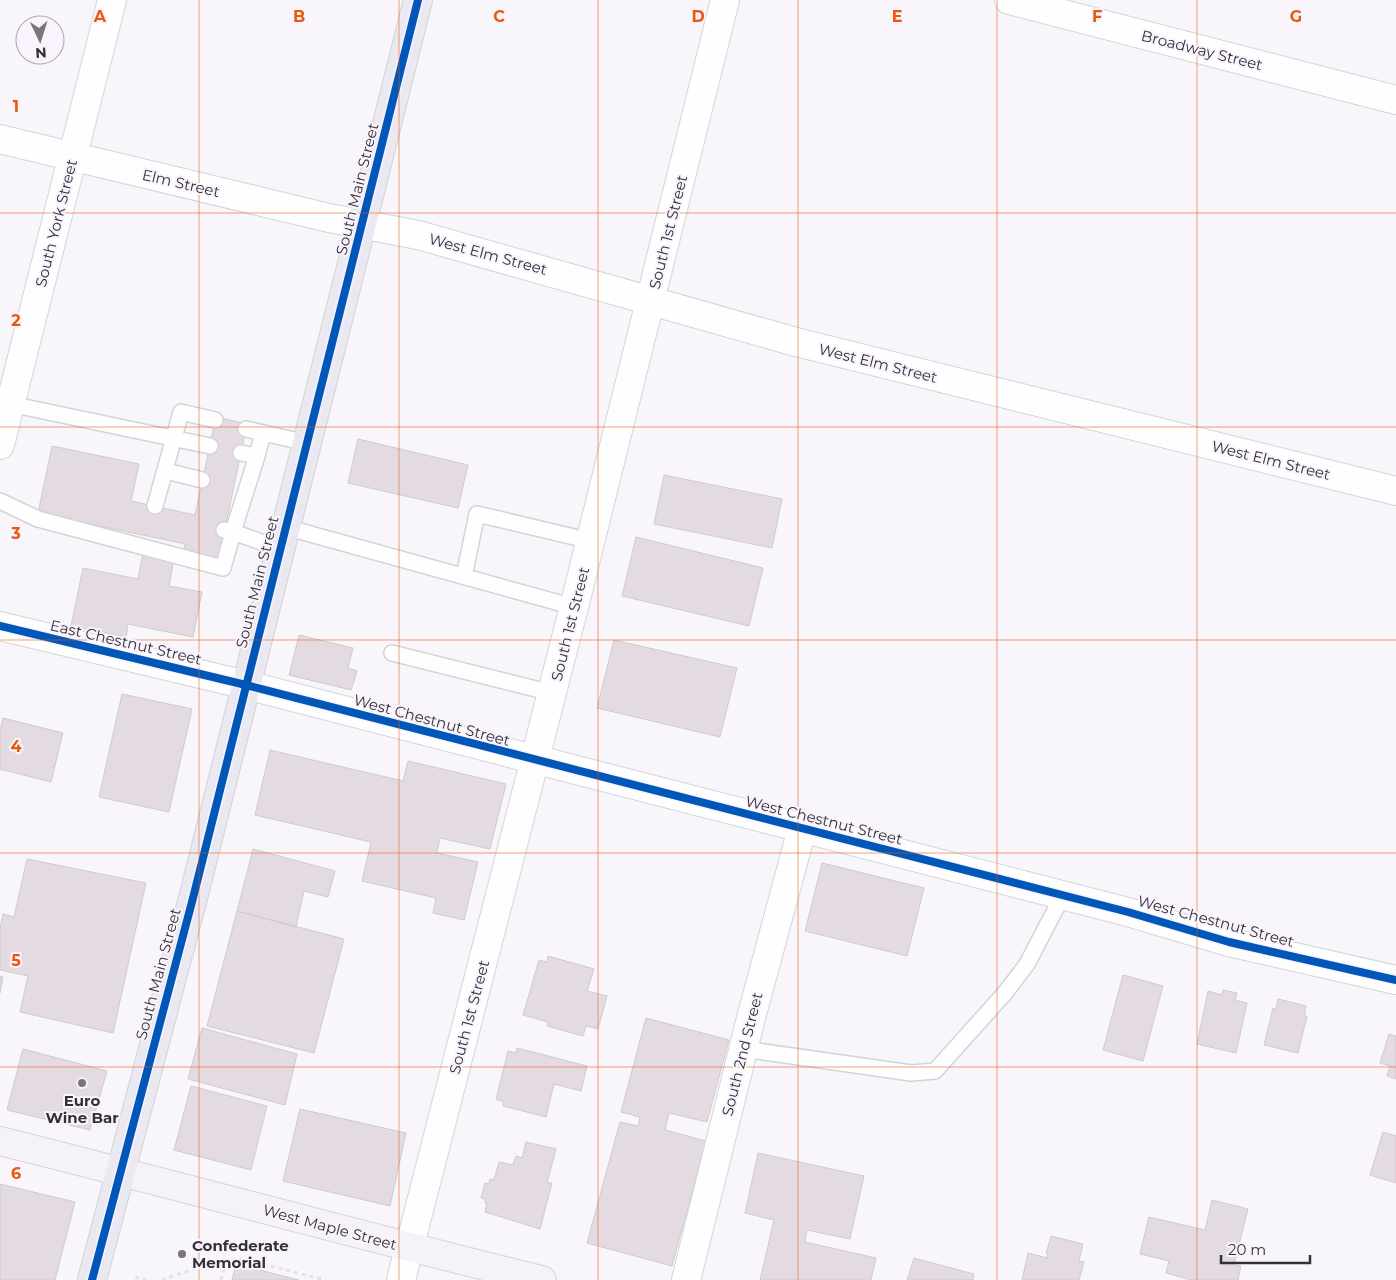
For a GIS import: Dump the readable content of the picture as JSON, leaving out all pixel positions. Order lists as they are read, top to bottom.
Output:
{
  "streets": {
    "main road": ["South Main Street", "West Maple Street"],
    "street": [
      "Broadway Street",
      "Elm Street",
      "South York Street",
      "South 1st Street",
      "West Elm Street",
      "East Chestnut Street",
      "West Chestnut Street",
      "South 2nd Street"
    ]
  },
  "crossings": [
    ["Elm Street", "South Main Street"],
    ["Elm Street", "South York Street"],
    ["Elm Street", "West Elm Street"],
    ["South Main Street", "West Elm Street"],
    ["South Main Street", "East Chestnut Street"],
    ["South Main Street", "West Chestnut Street"],
    ["South Main Street", "West Maple Street"],
    ["South 1st Street", "West Elm Street"],
    ["South 1st Street", "West Chestnut Street"],
    ["South 1st Street", "West Maple Street"],
    ["East Chestnut Street", "West Chestnut Street"],
    ["West Chestnut Street", "South 2nd Street"]
  ],
  "places": ["Euro Wine Bar", "Confederate Memorial"],
  "scale_bar": "20 m",
  "north": "bottom",
  "grid": {
    "columns": [
      "A",
      "B",
      "C",
      "D",
      "E",
      "F",
      "G"
    ],
    "rows": [
      "1",
      "2",
      "3",
      "4",
      "5",
      "6"
    ]
  }
}
